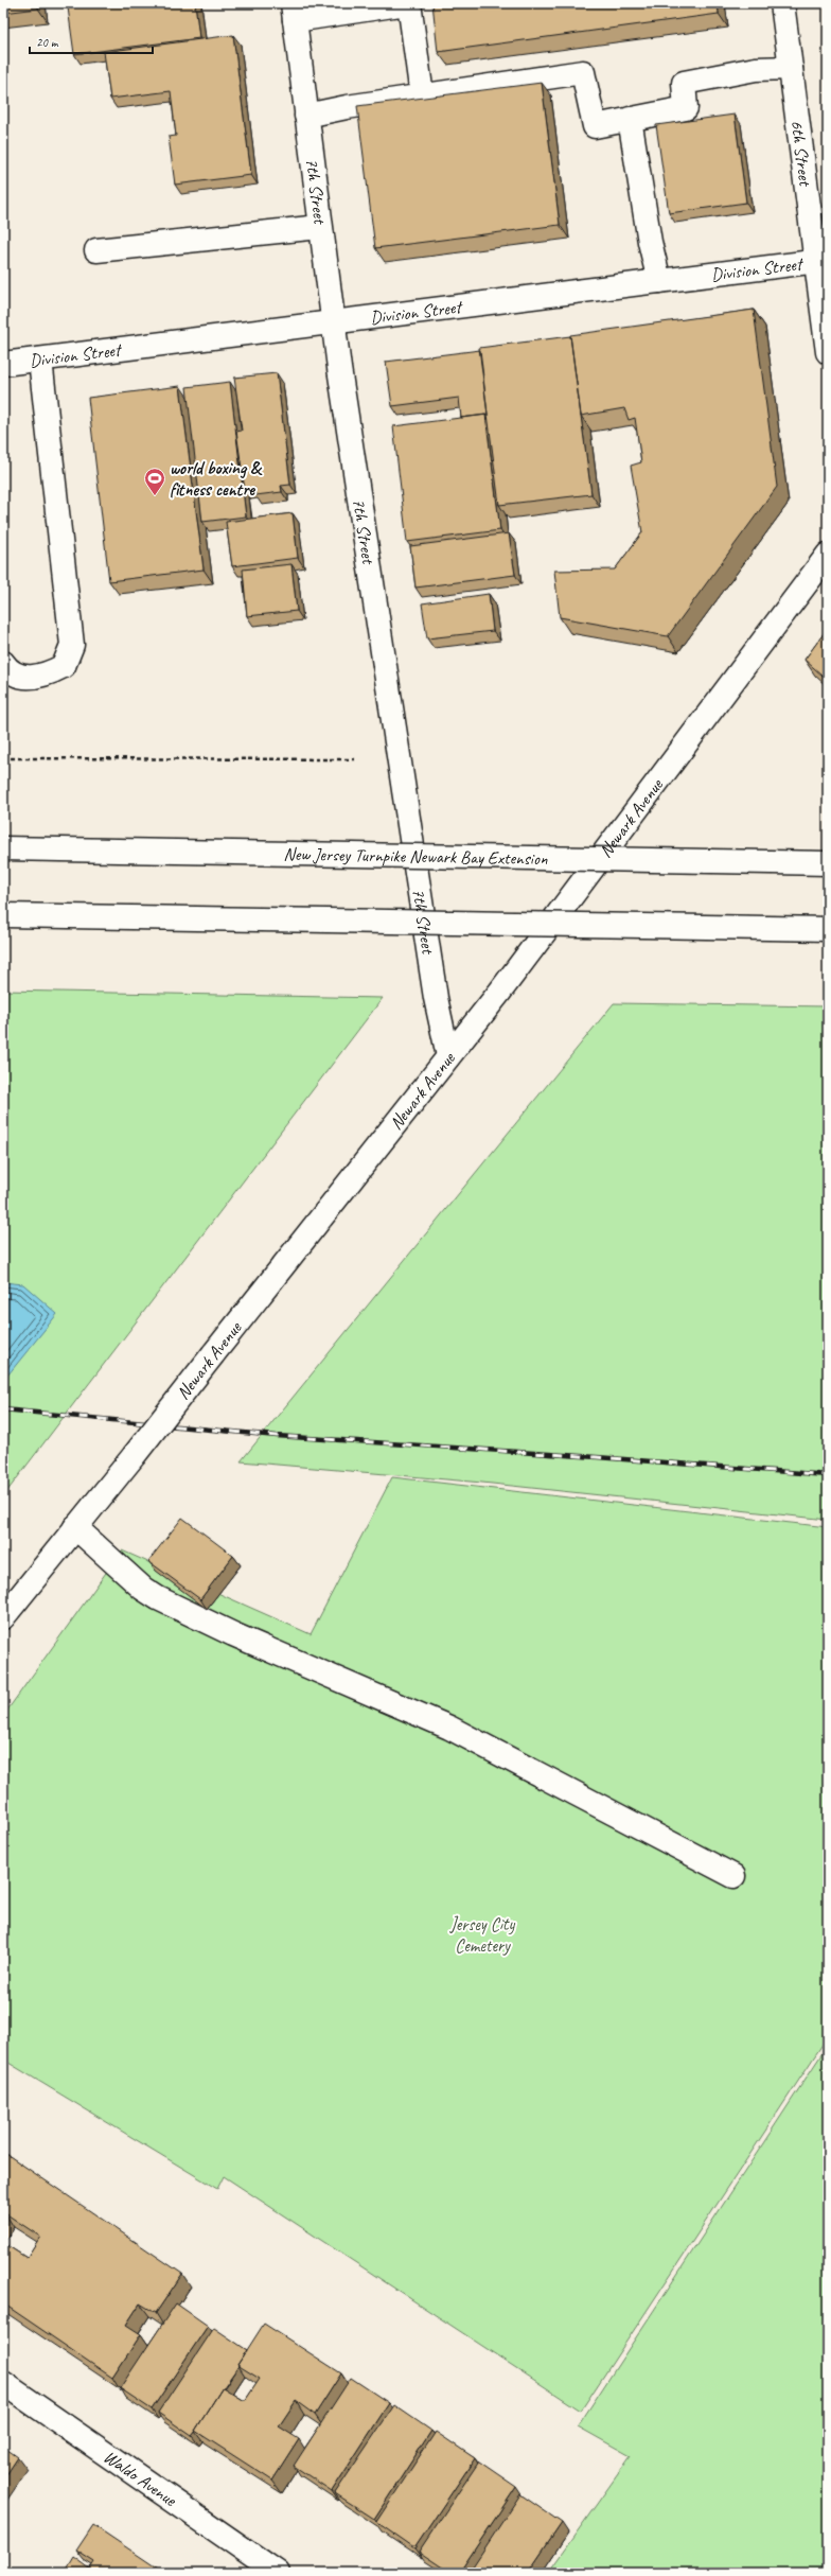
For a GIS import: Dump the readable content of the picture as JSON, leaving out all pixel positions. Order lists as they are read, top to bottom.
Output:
{
  "streets": {
    "main road": [
      "6th Street",
      "7th Street",
      "Division Street",
      "Newark Avenue",
      "New Jersey Turnpike Newark Bay Extension",
      "Waldo Avenue"
    ]
  },
  "crossings": [
    ["6th Street", "Division Street"],
    ["7th Street", "Division Street"],
    ["7th Street", "Newark Avenue"]
  ],
  "parks": ["Jersey City Cemetery"],
  "places": {
    "sports": ["world boxing & fitness centre"]
  },
  "scale_bar": "20 m"
}
